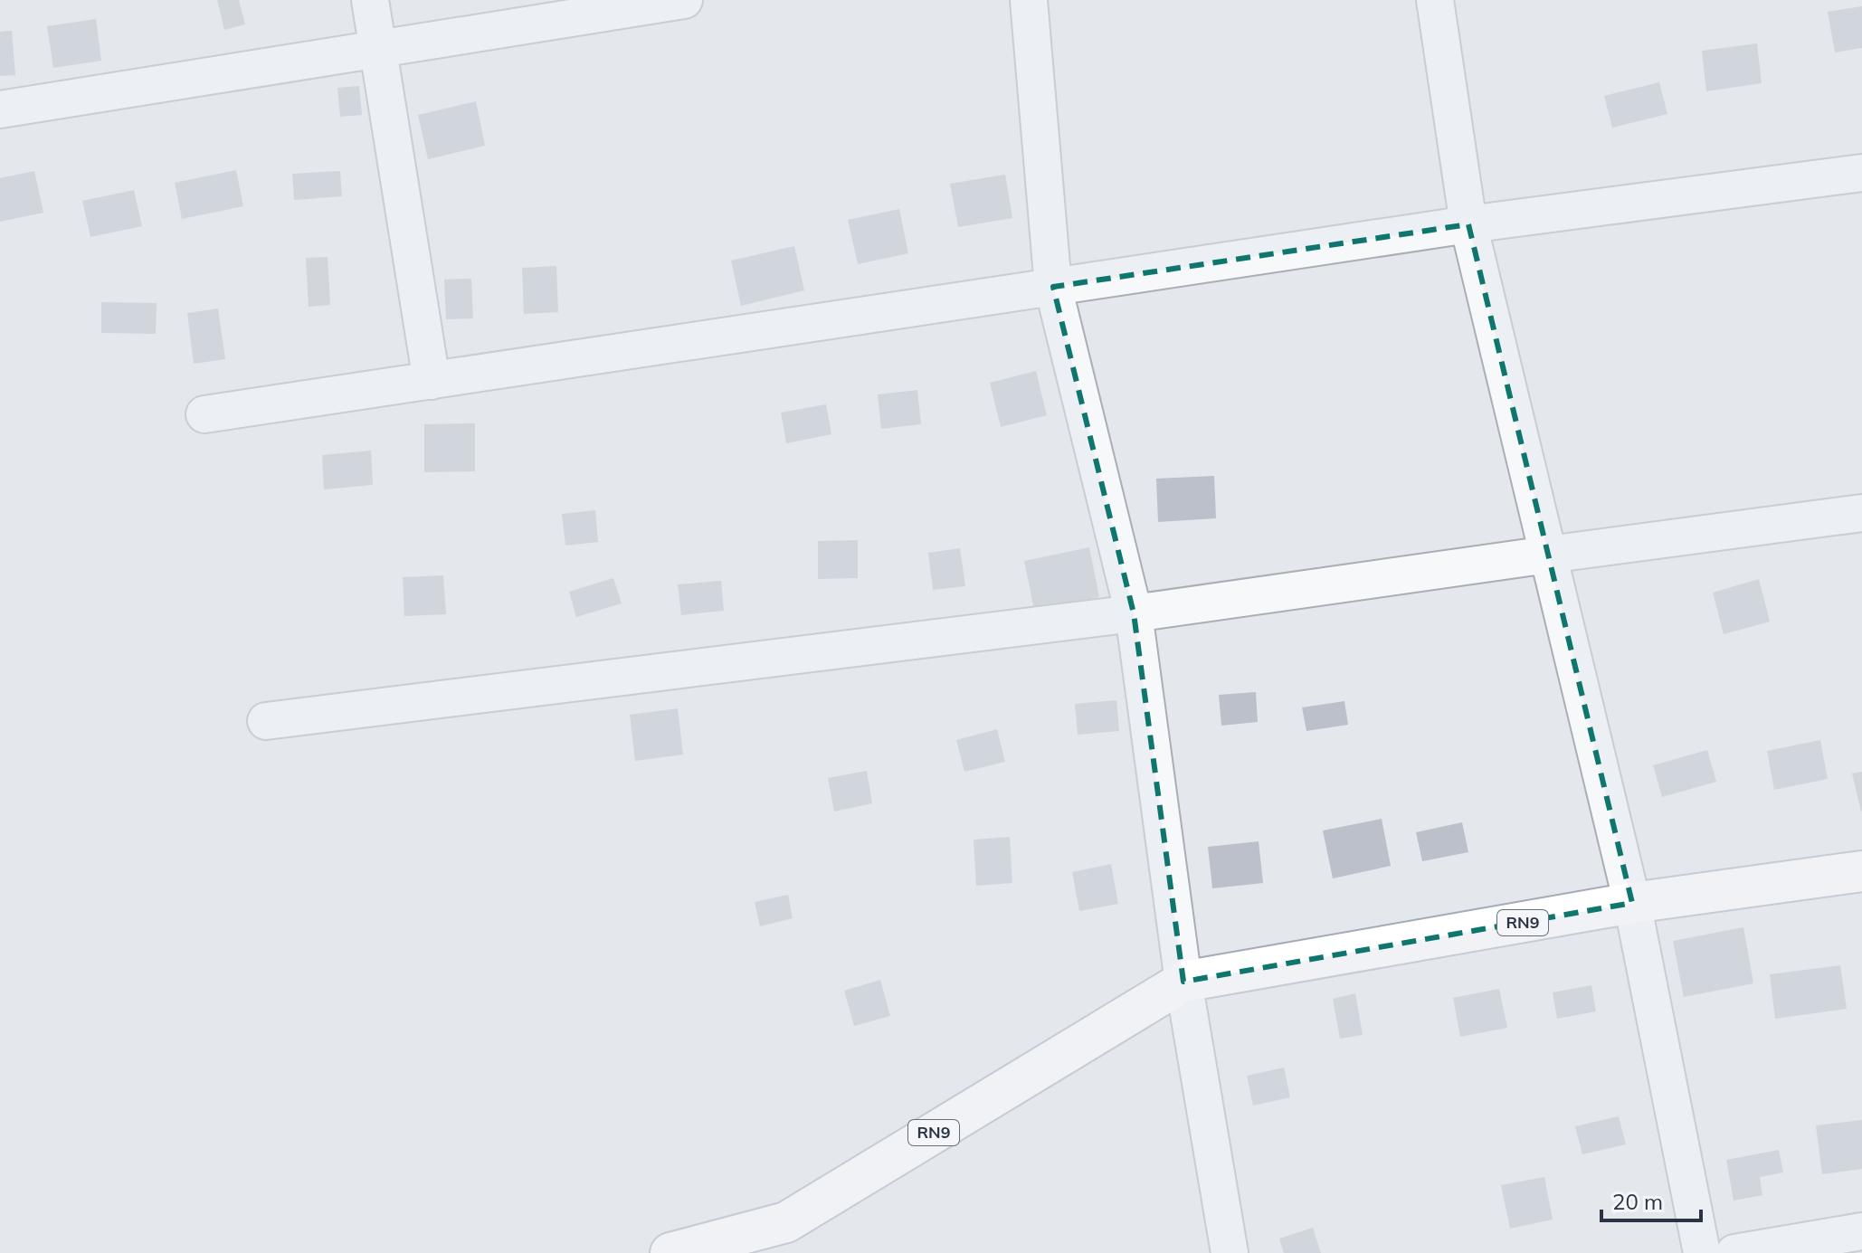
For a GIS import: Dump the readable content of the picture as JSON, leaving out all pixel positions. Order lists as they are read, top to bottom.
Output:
{
  "streets": {
    "main road": ["RN9"]
  },
  "scale_bar": "20 m"
}
